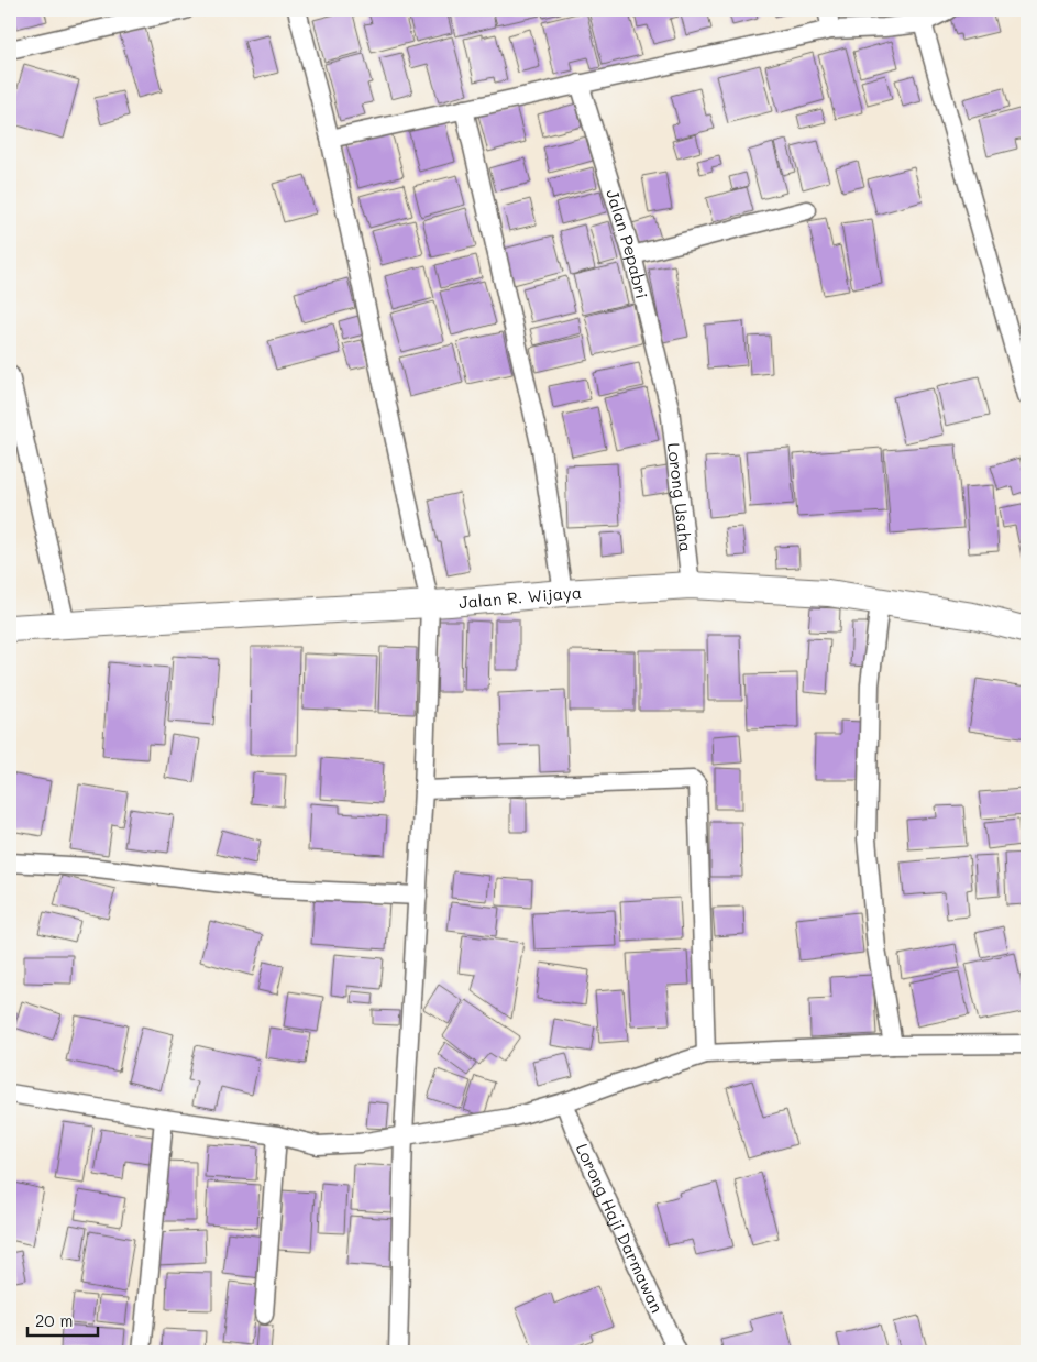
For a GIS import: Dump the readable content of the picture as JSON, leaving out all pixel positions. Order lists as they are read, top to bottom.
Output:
{
  "streets": {
    "street": [
      "Jalan Pepabri",
      "Lorong Usaha",
      "Jalan R. Wijaya",
      "Lorong Haji Darmawan"
    ]
  },
  "crossings": [
    ["Jalan Pepabri", "Lorong Usaha"],
    ["Lorong Usaha", "Jalan R. Wijaya"]
  ],
  "scale_bar": "20 m"
}
